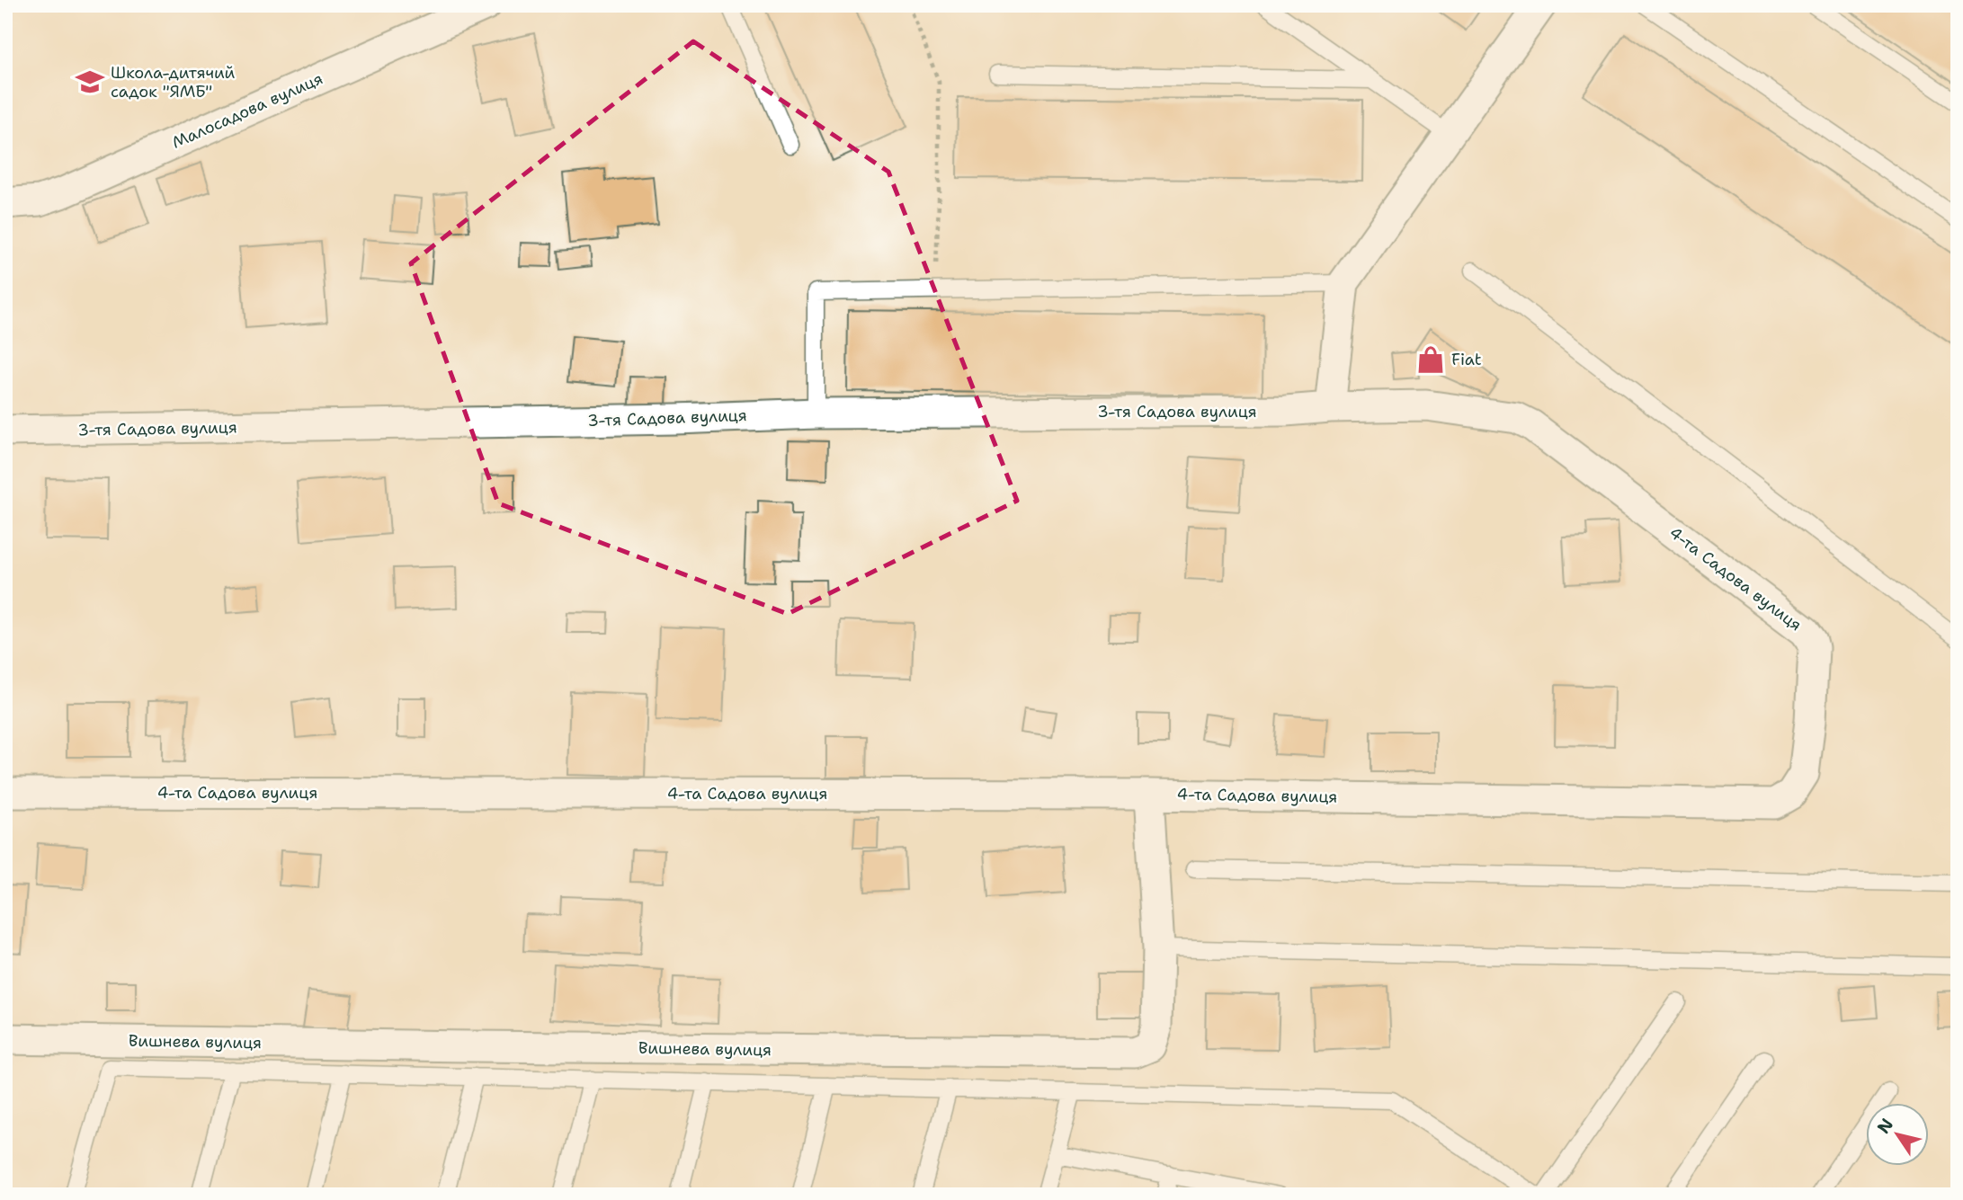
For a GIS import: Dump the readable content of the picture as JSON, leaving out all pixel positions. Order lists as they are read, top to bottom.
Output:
{
  "streets": {
    "street": [
      "Малосадова вулиця",
      "3-тя Садова вулиця",
      "4-та Садова вулиця",
      "Вишнева вулиця"
    ]
  },
  "crossings": [
    ["3-тя Садова вулиця", "4-та Садова вулиця"],
    ["4-та Садова вулиця", "Вишнева вулиця"]
  ],
  "places": {
    "school or university": ["Школа-дитячий садок \"ЯМБ\""],
    "shop": ["Fiat"]
  },
  "north": "top left"
}
